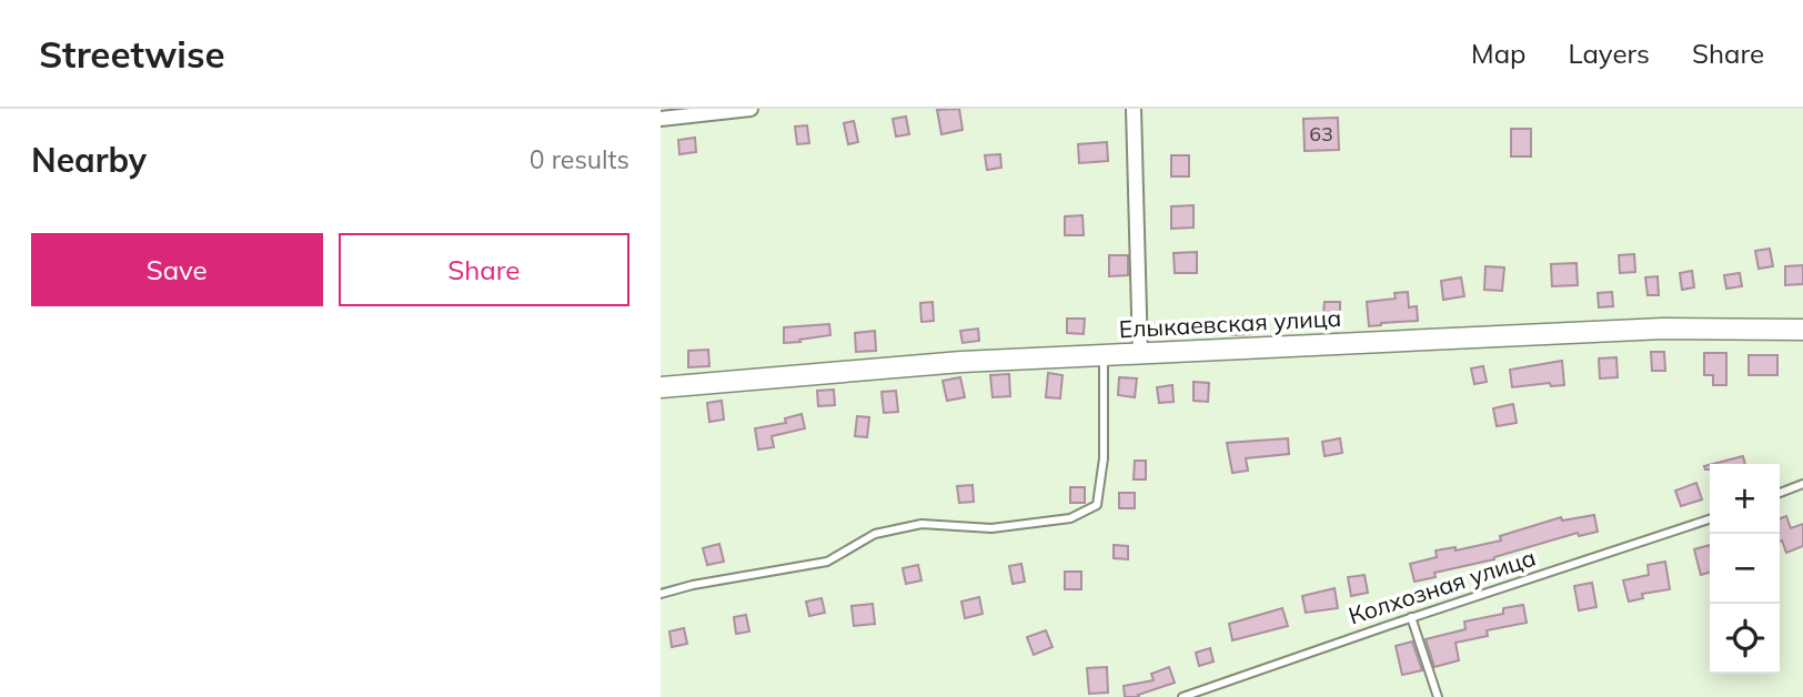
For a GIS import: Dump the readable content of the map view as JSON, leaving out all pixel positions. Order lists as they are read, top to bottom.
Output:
{
  "streets": {
    "street": ["Елыкаевская улица"],
    "lane": ["Колхозная улица"]
  },
  "house_numbers": ["63"],
  "page": {
    "header": "Streetwise",
    "nav": ["Map", "Layers", "Share"],
    "heading": ["Nearby", "0 results"],
    "buttons": ["Save", "Share"],
    "map_buttons": ["+", "−"]
  }
}
